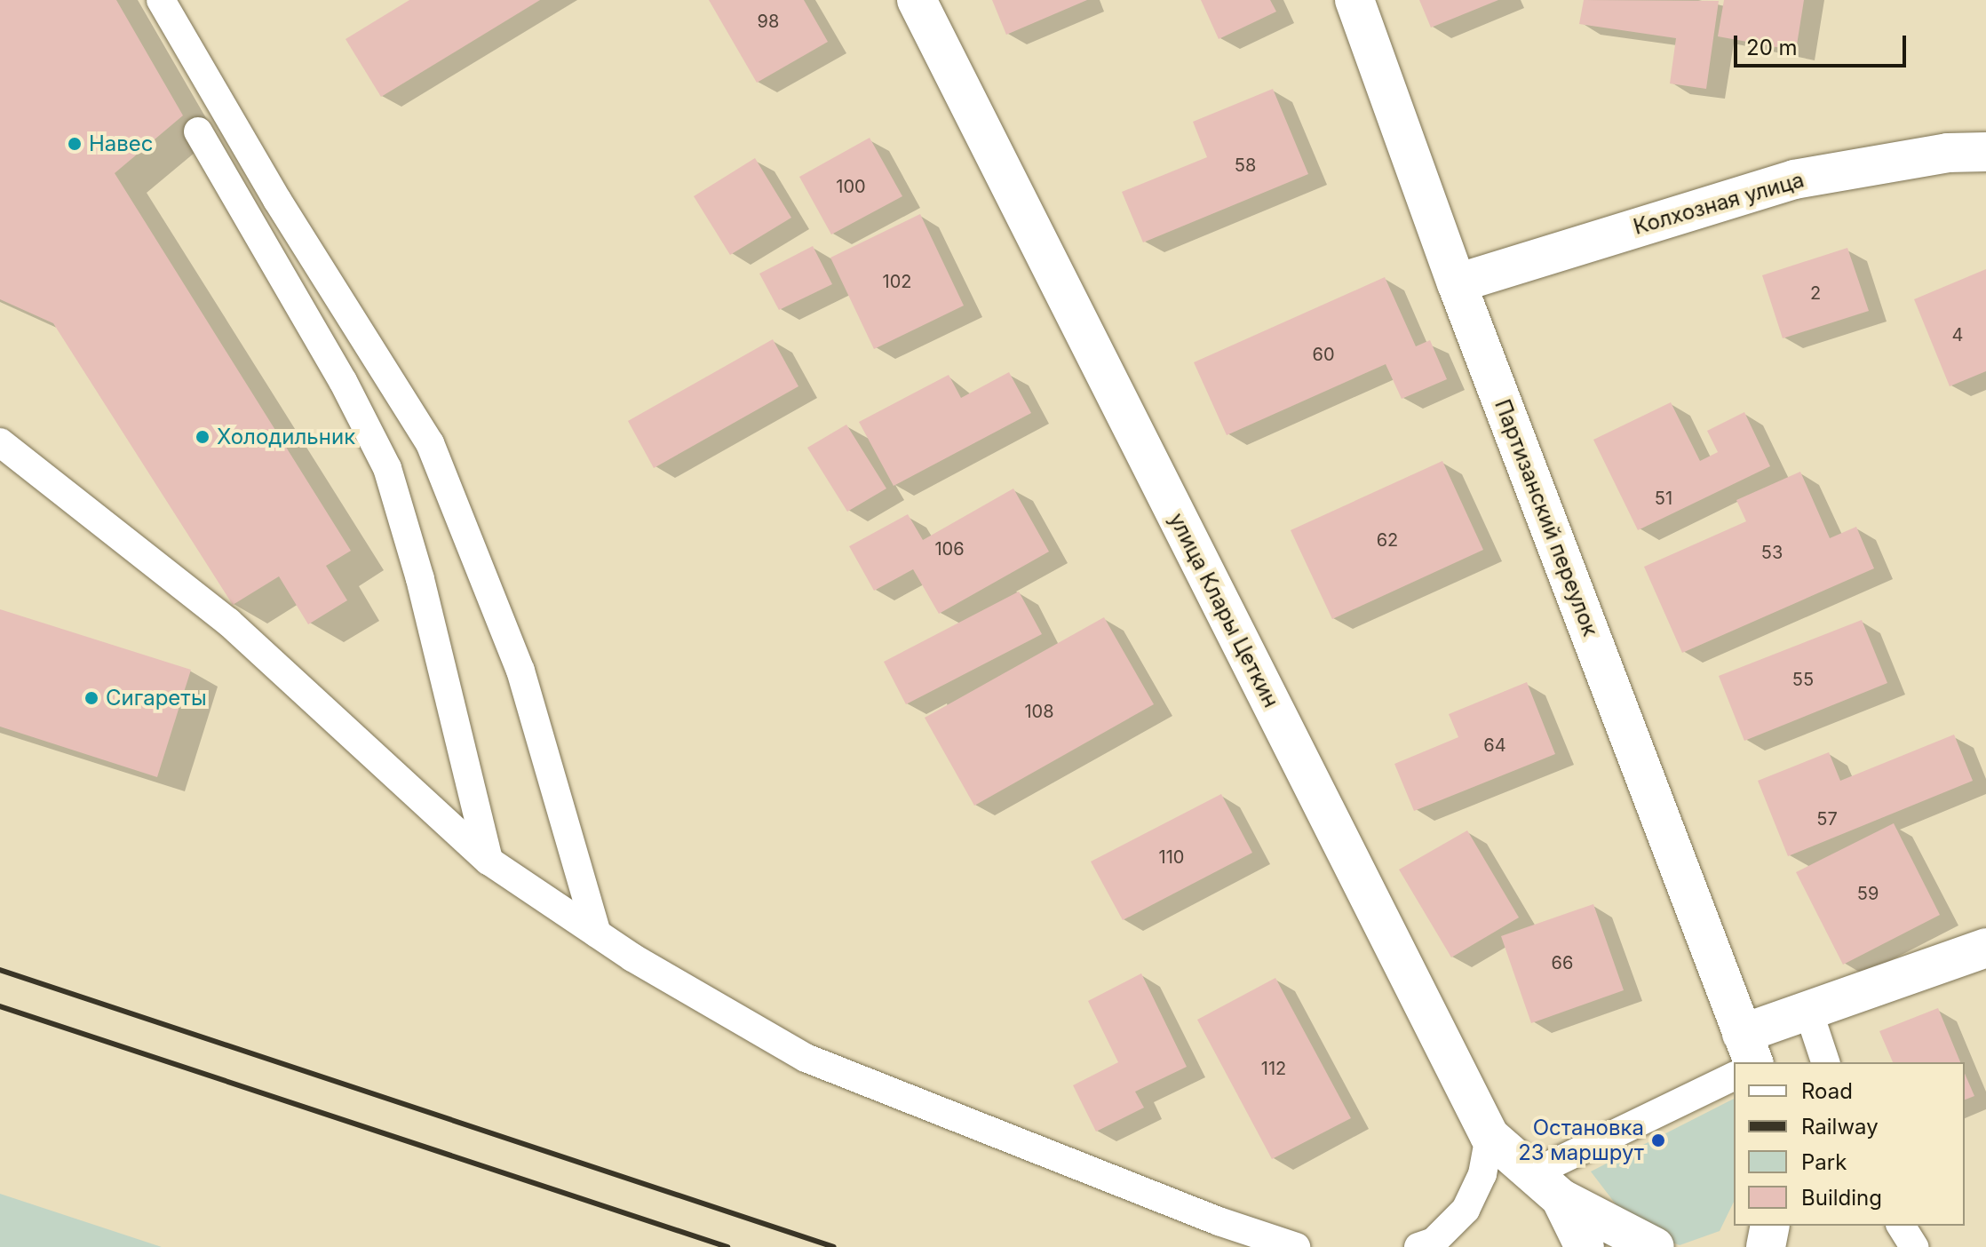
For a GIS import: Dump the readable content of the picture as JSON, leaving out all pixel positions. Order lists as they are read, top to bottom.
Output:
{
  "streets": {
    "street": ["Колхозная улица", "Партизанский переулок", "улица Клары Цеткин"]
  },
  "crossings": [
    ["Колхозная улица", "Партизанский переулок"]
  ],
  "places": [
    "Навес",
    "Холодильник",
    "Сигареты",
    "Остановка 23 маршрут"
  ],
  "house_numbers": [
    "98",
    "58",
    "100",
    "102",
    "2",
    "4",
    "60",
    "51",
    "62",
    "106",
    "53",
    "55",
    "108",
    "64",
    "57",
    "110",
    "59",
    "66",
    "112"
  ],
  "legend": [
    "Road",
    "Railway",
    "Park",
    "Building"
  ],
  "scale_bar": "20 m"
}
